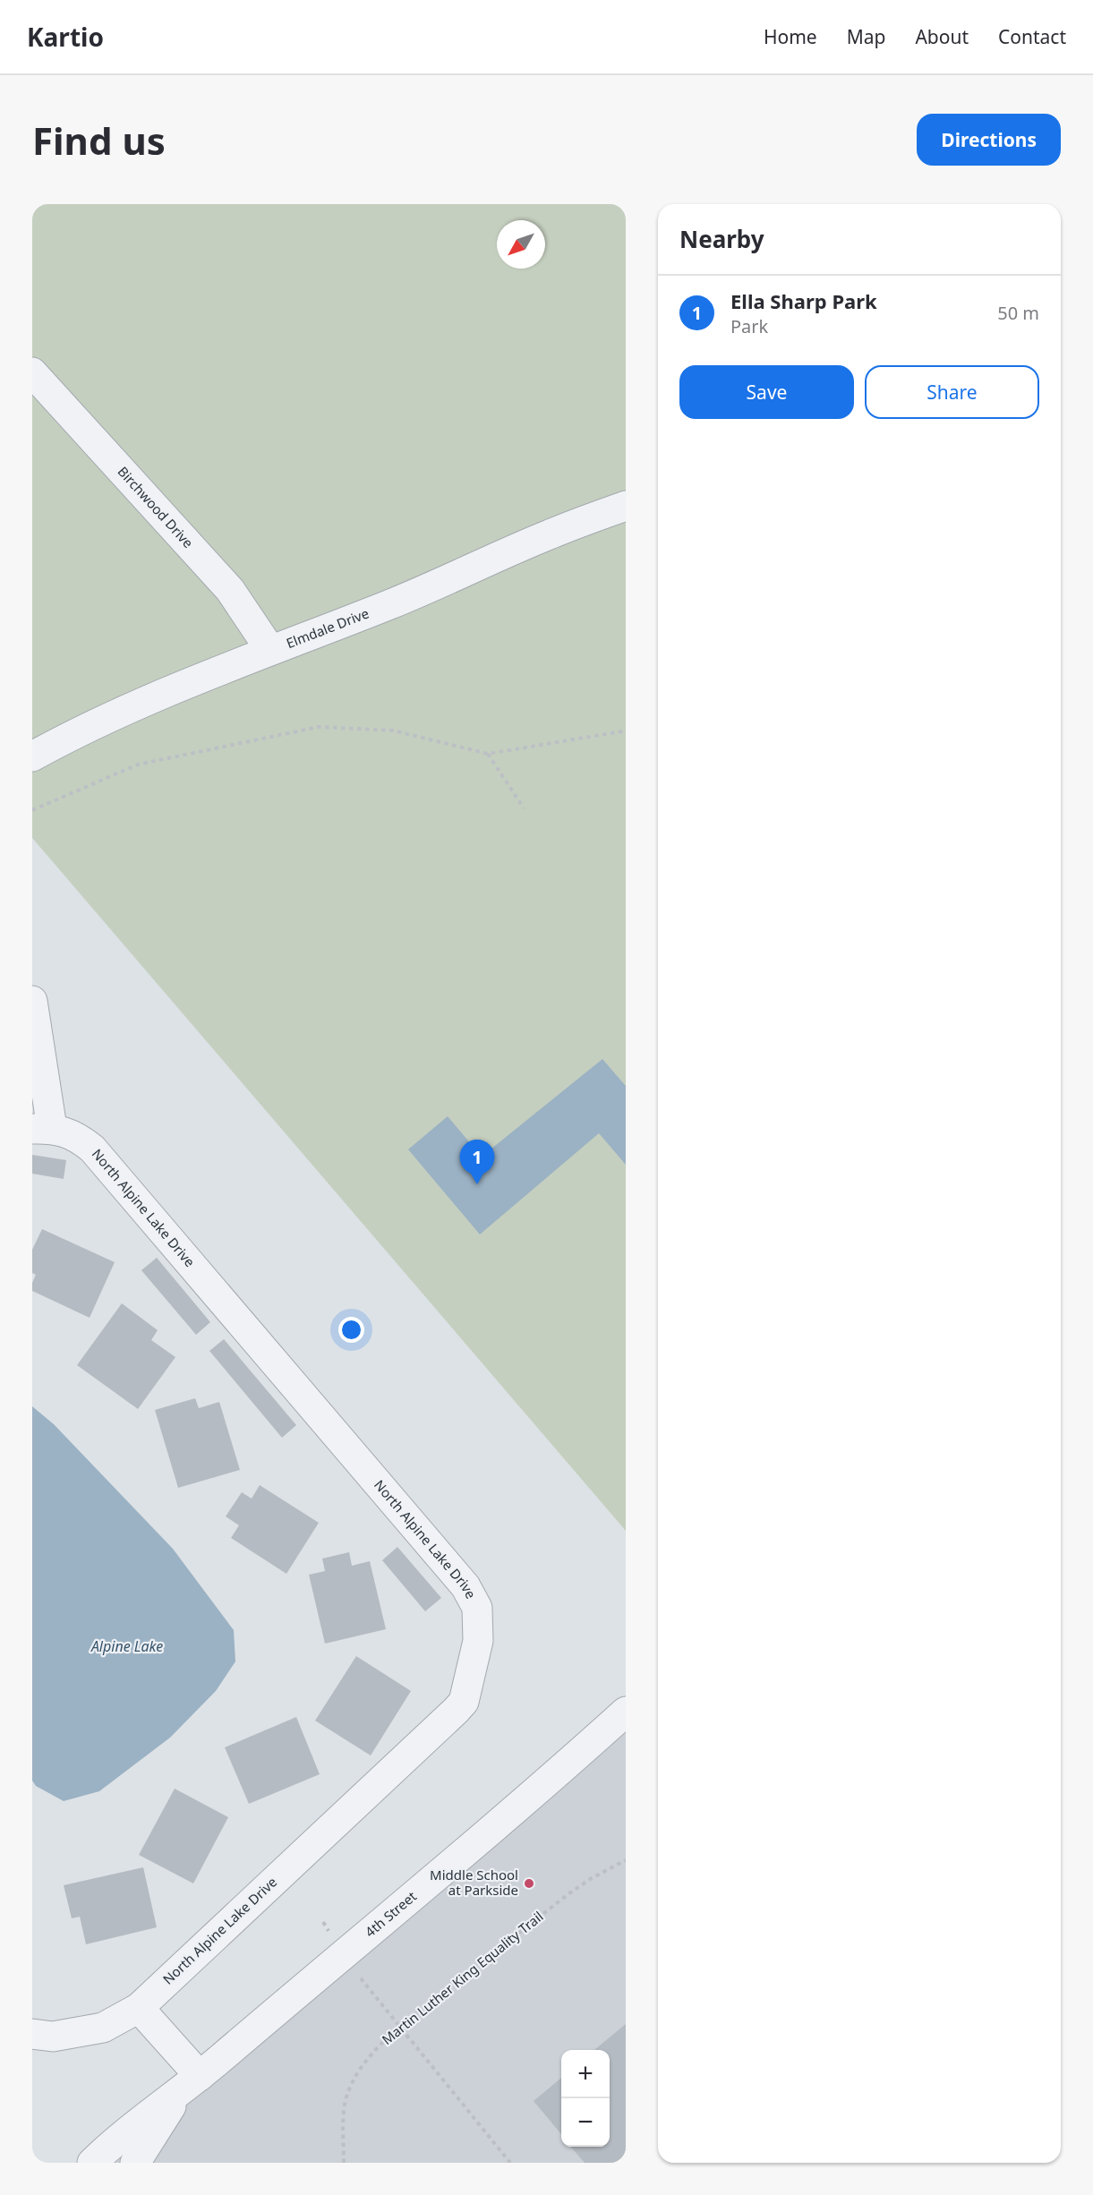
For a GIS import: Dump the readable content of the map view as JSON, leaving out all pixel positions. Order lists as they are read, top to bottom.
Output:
{
  "streets": {
    "street": [
      "Birchwood Drive",
      "Elmdale Drive",
      "North Alpine Lake Drive",
      "4th Street"
    ],
    "path": ["Martin Luther King Equality Trail"]
  },
  "crossings": [
    ["Birchwood Drive", "Elmdale Drive"]
  ],
  "water": ["Alpine Lake"],
  "places": ["Middle School at Parkside"],
  "north": "bottom left",
  "page": {
    "header": "Kartio",
    "nav": [
      "Home",
      "Map",
      "About",
      "Contact"
    ],
    "buttons": [
      "Directions",
      ["Save", "Share"]
    ],
    "title": "Find us",
    "heading": "Nearby",
    "list": [
      {
        "mark": "1",
        "name": "Ella Sharp Park",
        "note": "Park",
        "value": "50 m"
      }
    ],
    "pins": "1",
    "map_buttons": ["+", "−"]
  }
}
